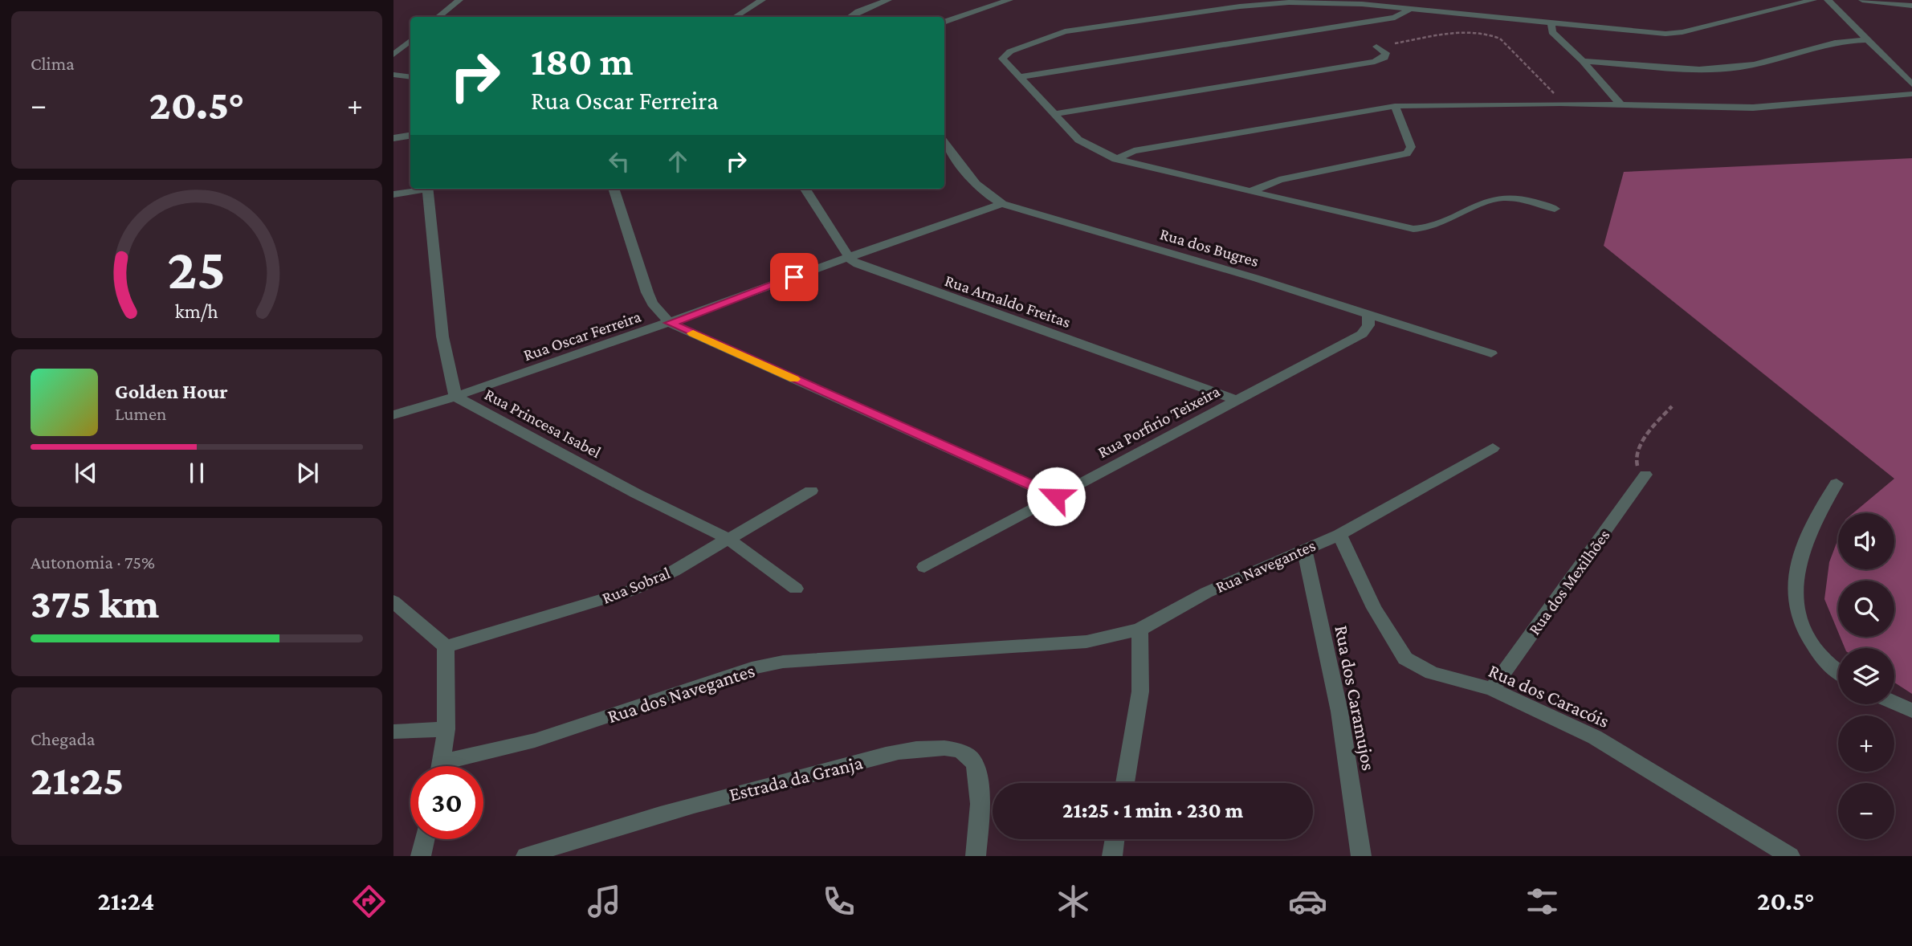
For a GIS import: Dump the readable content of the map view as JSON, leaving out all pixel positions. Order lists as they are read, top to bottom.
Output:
{
  "streets": {
    "street": [
      "Rua dos Bugres",
      "Rua Arnaldo Freitas",
      "Rua Oscar Ferreira",
      "Rua Porfirio Teixeira",
      "Rua Princesa Isabel",
      "Rua Navegantes",
      "Rua dos Mexilhões",
      "Rua Sobral",
      "Rua dos Navegantes",
      "Rua dos Caracóis",
      "Rua dos Caramujos",
      "Estrada da Granja"
    ]
  },
  "crossings": [
    ["Rua dos Bugres", "Rua Oscar Ferreira"],
    ["Rua dos Bugres", "Rua Porfirio Teixeira"],
    ["Rua Arnaldo Freitas", "Rua Oscar Ferreira"],
    ["Rua Arnaldo Freitas", "Rua Porfirio Teixeira"],
    ["Rua Oscar Ferreira", "Rua Princesa Isabel"],
    ["Rua Princesa Isabel", "Rua Sobral"],
    ["Rua Navegantes", "Rua dos Navegantes"],
    ["Rua Navegantes", "Rua dos Caracóis"],
    ["Rua Navegantes", "Rua dos Caramujos"],
    ["Rua dos Mexilhões", "Rua dos Caracóis"]
  ],
  "page": {
    "tile": [
      "Clima",
      ["Autonomia · 75%", "375 km"],
      ["Chegada", "21:25"]
    ],
    "turn": ["180 m", "Rua Oscar Ferreira"],
    "heat": ["−", "20.5°", "+"],
    "song": ["Golden Hour", "Lumen"],
    "map_buttons": ["+", "−"],
    "limit": "30",
    "trip": "21:25 · 1 min · 230 m",
    "tabs": ["21:24", "20.5°"],
    "gauge": ["25", "km/h"]
  }
}
